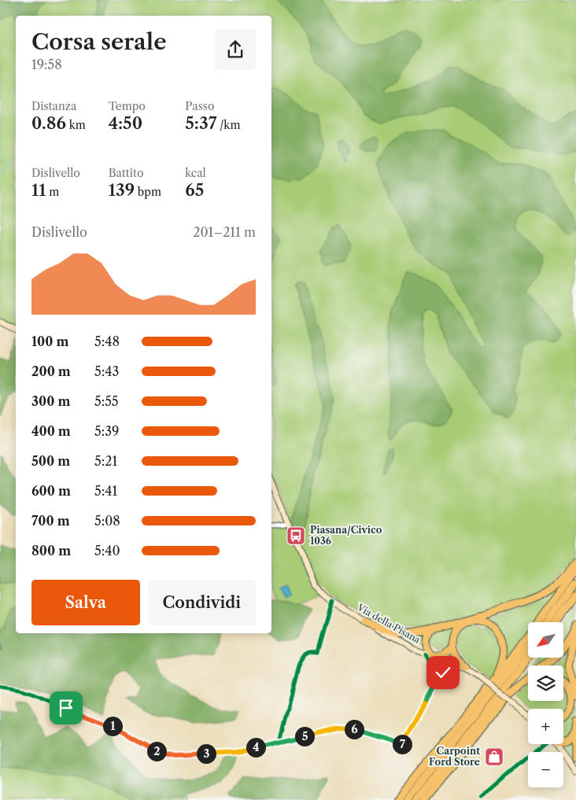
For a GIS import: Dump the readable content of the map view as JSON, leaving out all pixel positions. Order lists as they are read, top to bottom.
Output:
{
  "streets": {
    "main road": ["Via della Pisana"]
  },
  "places": {
    "bus stop": ["Piasana/Civico 1036"],
    "shop": ["Carpoint Ford Store"]
  },
  "north": "bottom left",
  "page": {
    "heading": ["Corsa serale", "19:58"],
    "stats": [
      ["Distanza", "0.86 km"],
      ["Tempo", "4:50"],
      ["Passo", "5:37 /km"],
      ["Dislivello", "11 m"],
      ["Battito", "139 bpm"],
      ["kcal", "65"]
    ],
    "chart": ["Dislivello", "201–211 m"],
    "list": [
      {
        "name": "100 m",
        "note": "5:48"
      },
      {
        "name": "200 m",
        "note": "5:43"
      },
      {
        "name": "300 m",
        "note": "5:55"
      },
      {
        "name": "400 m",
        "note": "5:39"
      },
      {
        "name": "500 m",
        "note": "5:21"
      },
      {
        "name": "600 m",
        "note": "5:41"
      },
      {
        "name": "700 m",
        "note": "5:08"
      },
      {
        "name": "800 m",
        "note": "5:40"
      }
    ],
    "buttons": ["Salva", "Condividi"],
    "map_buttons": ["+", "−"],
    "pins": [
      "1",
      "6",
      "5",
      "7",
      "4",
      "2",
      "3"
    ]
  }
}
